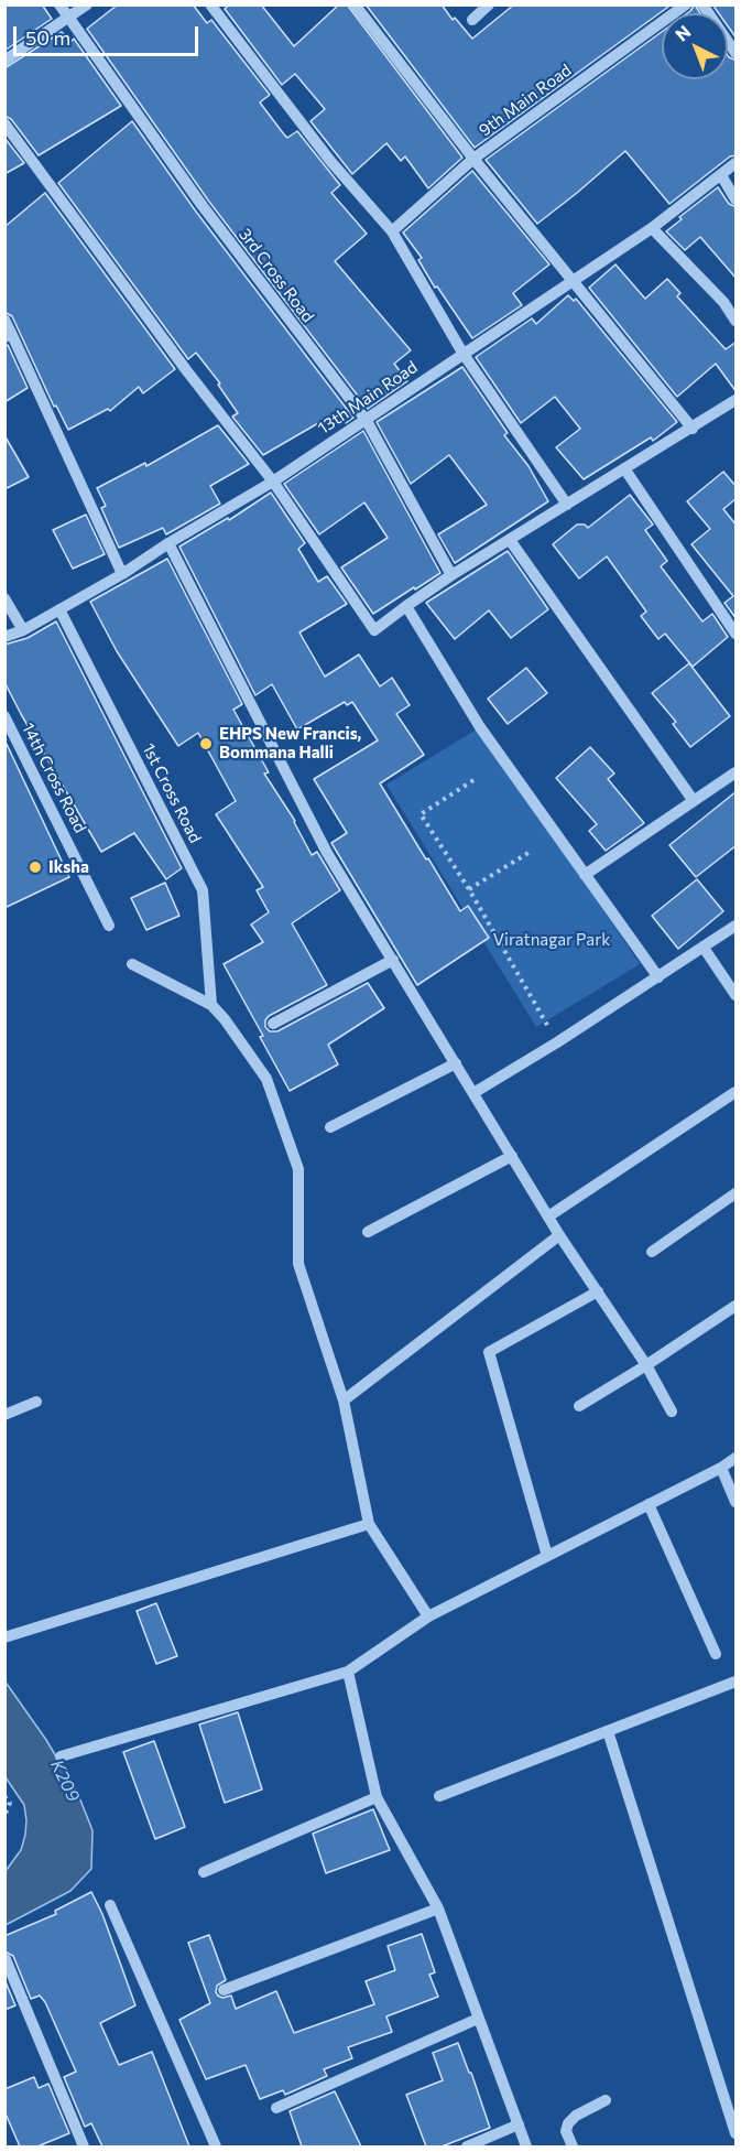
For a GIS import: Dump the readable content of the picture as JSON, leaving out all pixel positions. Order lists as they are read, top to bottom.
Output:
{
  "streets": {
    "street": [
      "9th Main Road",
      "3rd Cross Road",
      "13th Main Road",
      "14th Cross Road",
      "1st Cross Road"
    ]
  },
  "crossings": [
    ["3rd Cross Road", "13th Main Road"],
    ["13th Main Road", "1st Cross Road"]
  ],
  "water": ["K209"],
  "parks": ["Viratnagar Park"],
  "places": ["EHPS New Francis, Bommana Halli", "Iksha"],
  "scale_bar": "50 m",
  "north": "top left"
}
